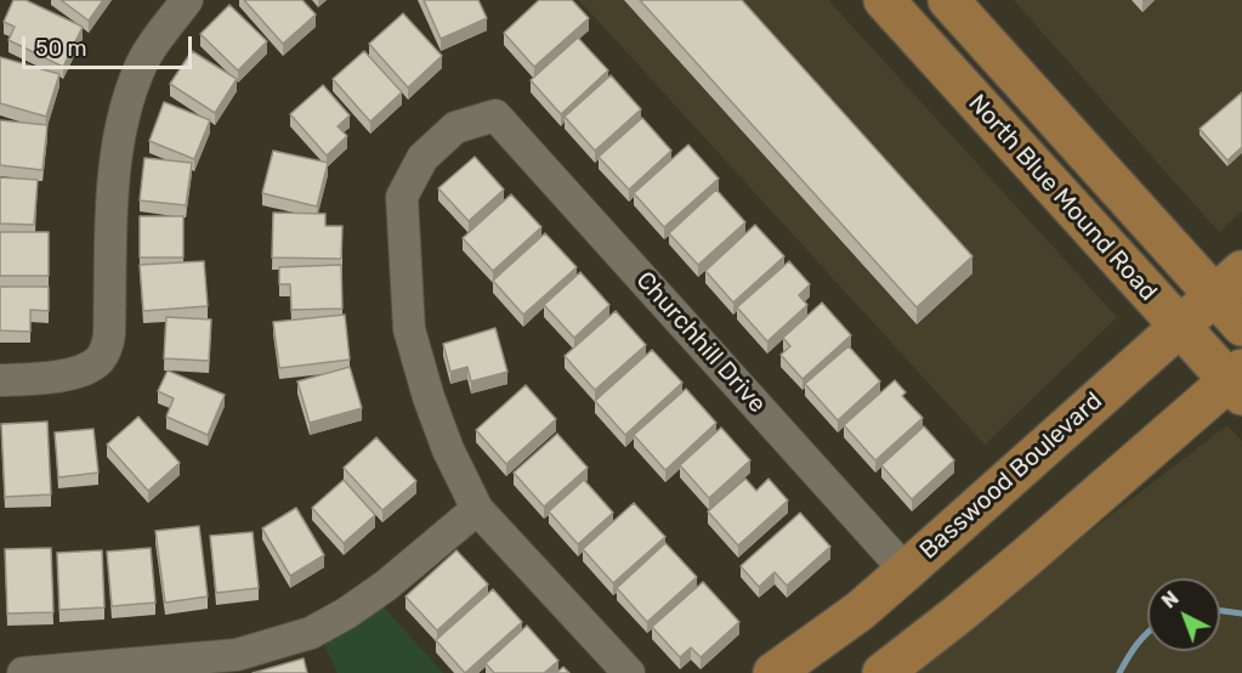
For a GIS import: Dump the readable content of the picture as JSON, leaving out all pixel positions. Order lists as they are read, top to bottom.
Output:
{
  "streets": {
    "main road": ["North Blue Mound Road", "Basswood Boulevard"],
    "street": ["Churchhill Drive"]
  },
  "crossings": [
    ["North Blue Mound Road", "Basswood Boulevard"],
    ["Churchhill Drive", "Basswood Boulevard"]
  ],
  "scale_bar": "50 m",
  "north": "top left"
}
